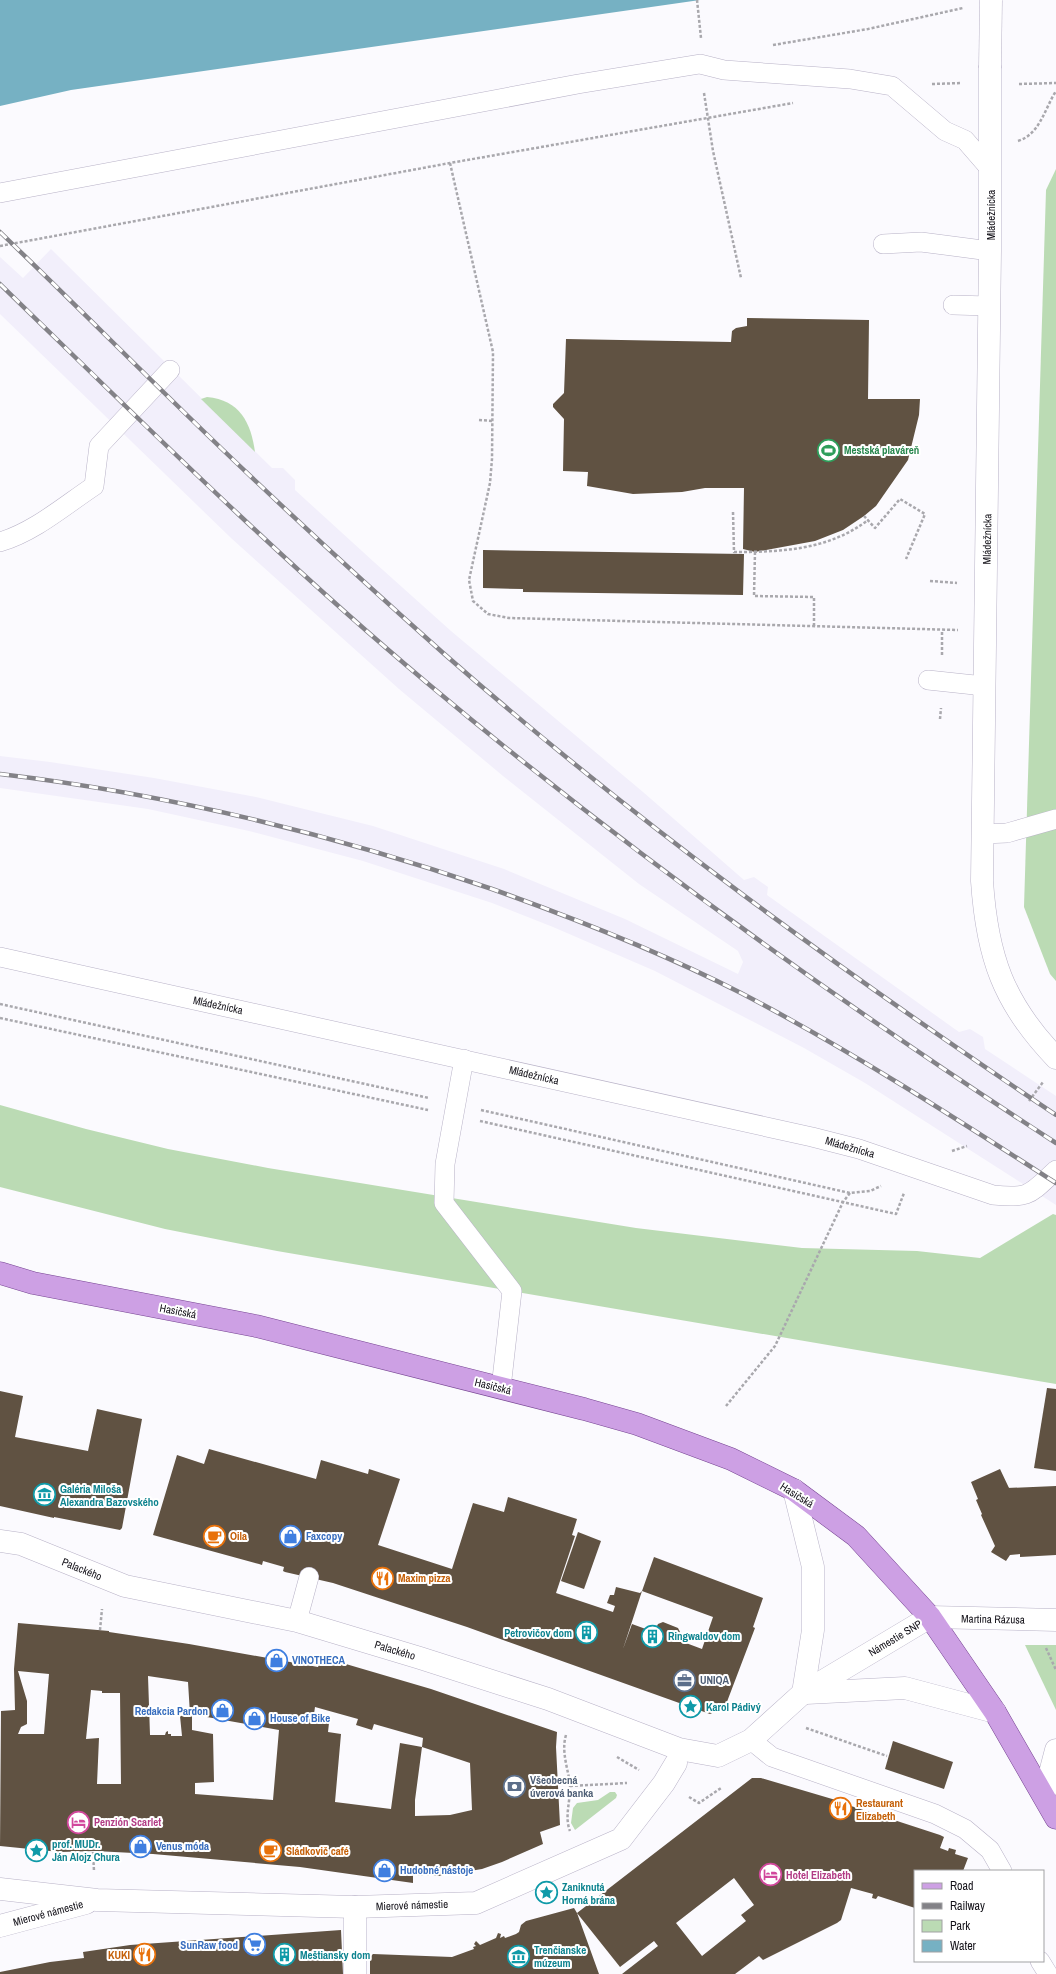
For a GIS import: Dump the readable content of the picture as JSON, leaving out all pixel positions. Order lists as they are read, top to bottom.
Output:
{
  "streets": {
    "main road": ["Hasičská", "Námestie SNP"],
    "street": [
      "Mládežnícka",
      "Palackého",
      "Martina Rázusa",
      "Mierové námestie"
    ]
  },
  "crossings": [
    ["Hasičská", "Martina Rázusa"],
    ["Hasičská", "Námestie SNP"],
    ["Palackého", "Námestie SNP"],
    ["Martina Rázusa", "Námestie SNP"]
  ],
  "places": {
    "sports": ["Mestská plaváreň"],
    "museum": ["Galéria Miloša Alexandra Bazovského", "Trenčianske múzeum"],
    "cafe": ["Oila", "Sládkovič café"],
    "shop": [
      "Faxcopy",
      "VINOTHECA",
      "Redakcia Pardon",
      "House of Bike",
      "Venus móda",
      "Hudobné nástoje"
    ],
    "restaurant": ["Maxim pizza", "Restaurant Elizabeth", "KUKI"],
    "building": ["Petrovičov dom", "Ringwaldov dom", "Meštiansky dom"],
    "office": ["UNIQA"],
    "place": ["Karol Pádivý", "prof. MUDr. Ján Alojz Chura", "Zaniknutá Horná brána"],
    "bank": ["Všeobecná úverová banka"],
    "hotel": ["Penzión Scarlet", "Hotel Elizabeth"],
    "supermarket": ["SunRaw food"]
  },
  "legend": [
    "Road",
    "Railway",
    "Park",
    "Water"
  ]
}
